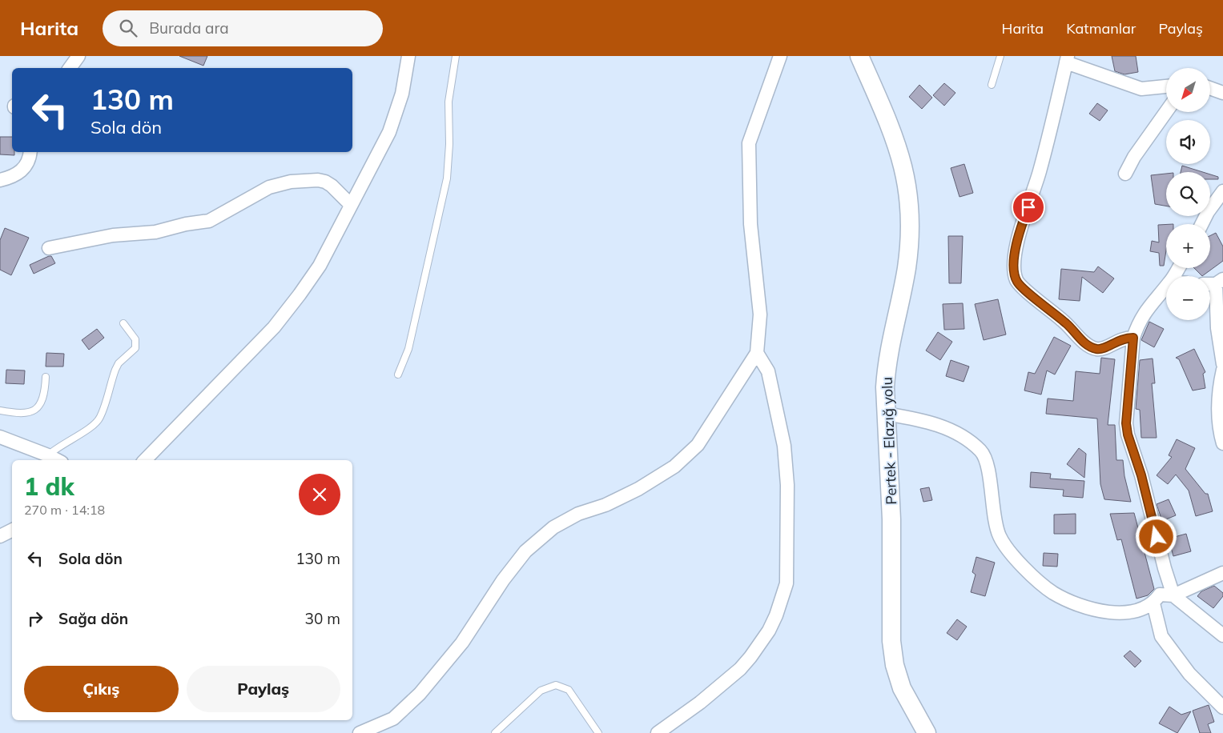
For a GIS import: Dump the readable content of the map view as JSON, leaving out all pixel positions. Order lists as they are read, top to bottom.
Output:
{
  "streets": {
    "main road": ["Pertek - Elazığ yolu"]
  },
  "north": "bottom left",
  "page": {
    "header": "Harita",
    "search": "Burada ara",
    "nav": ["Harita", "Katmanlar", "Paylaş"],
    "map_buttons": ["+", "−"],
    "turn": ["130 m", "Sola dön"],
    "heading": ["1 dk", "270 m · 14:18"],
    "list": [
      {
        "name": "Sola dön",
        "value": "130 m"
      },
      {
        "name": "Sağa dön",
        "value": "30 m"
      }
    ],
    "buttons": ["Çıkış", "Paylaş"]
  }
}
